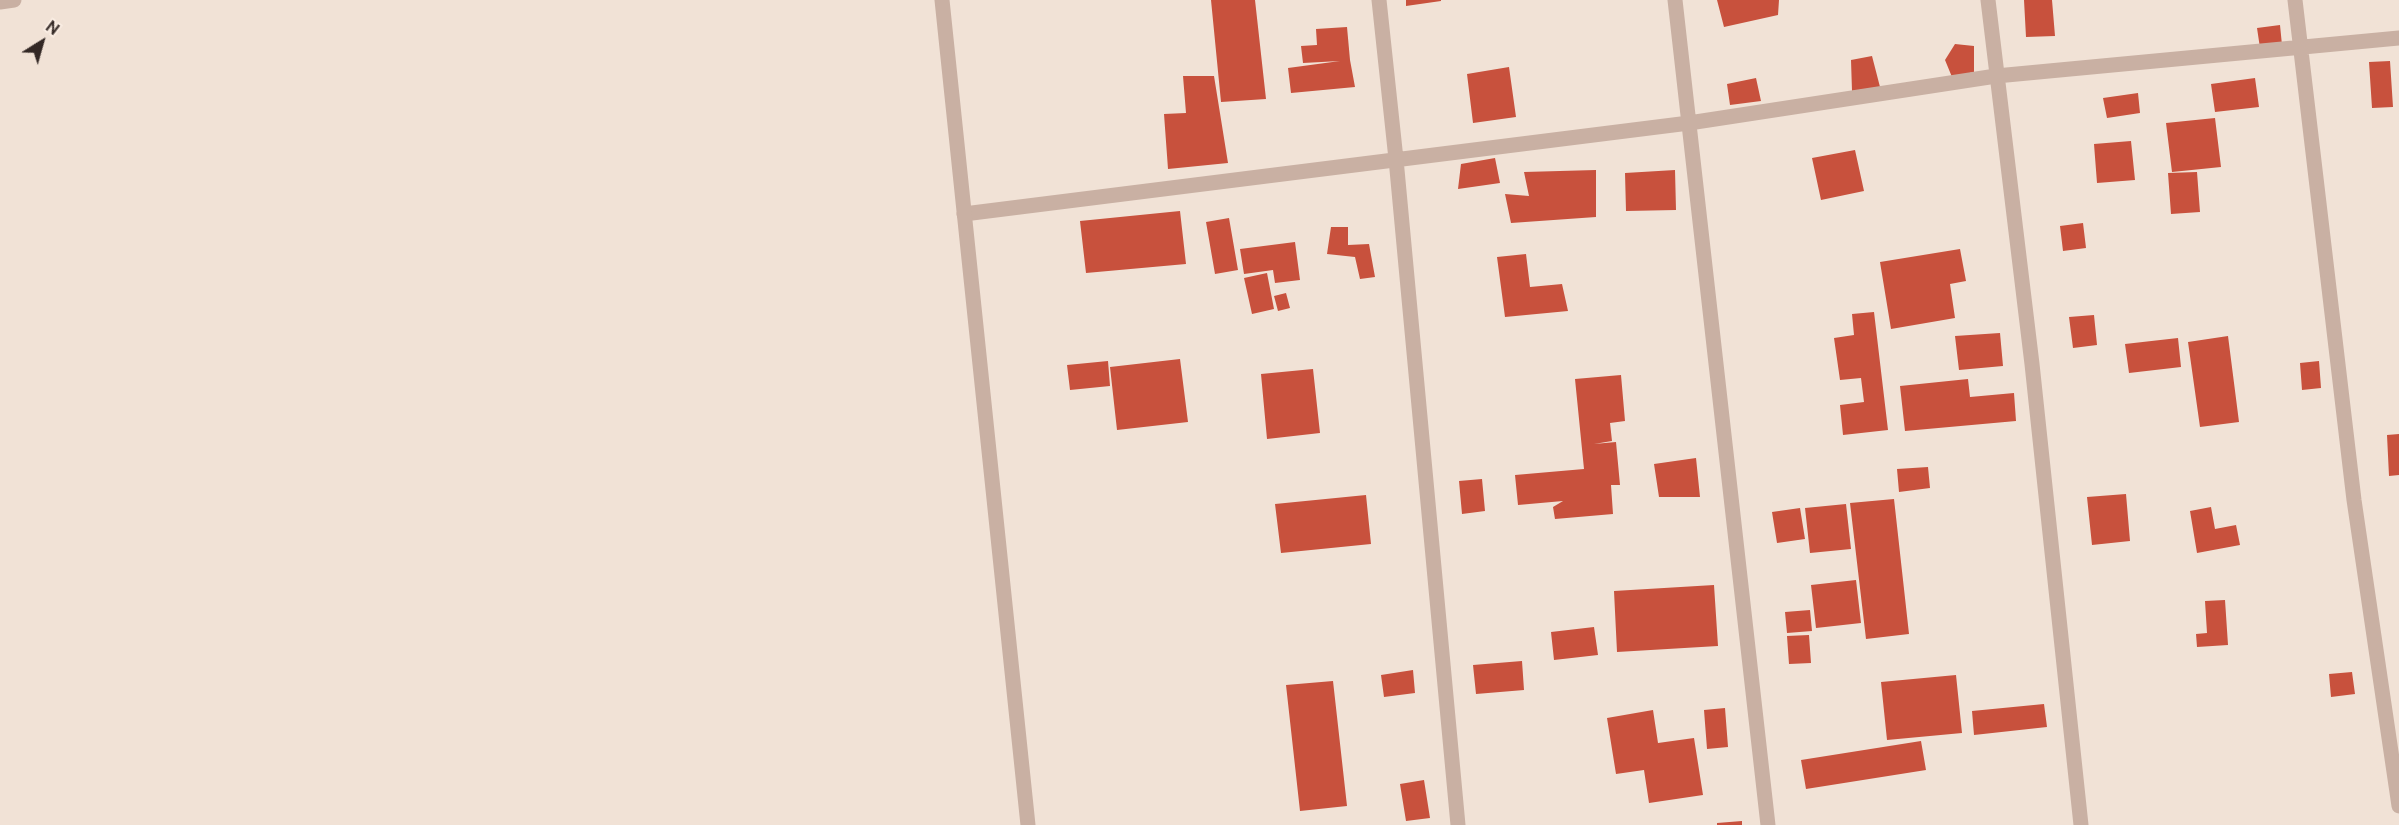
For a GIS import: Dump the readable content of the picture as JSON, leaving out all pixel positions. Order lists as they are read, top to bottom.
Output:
{
  "north": "top right"
}
